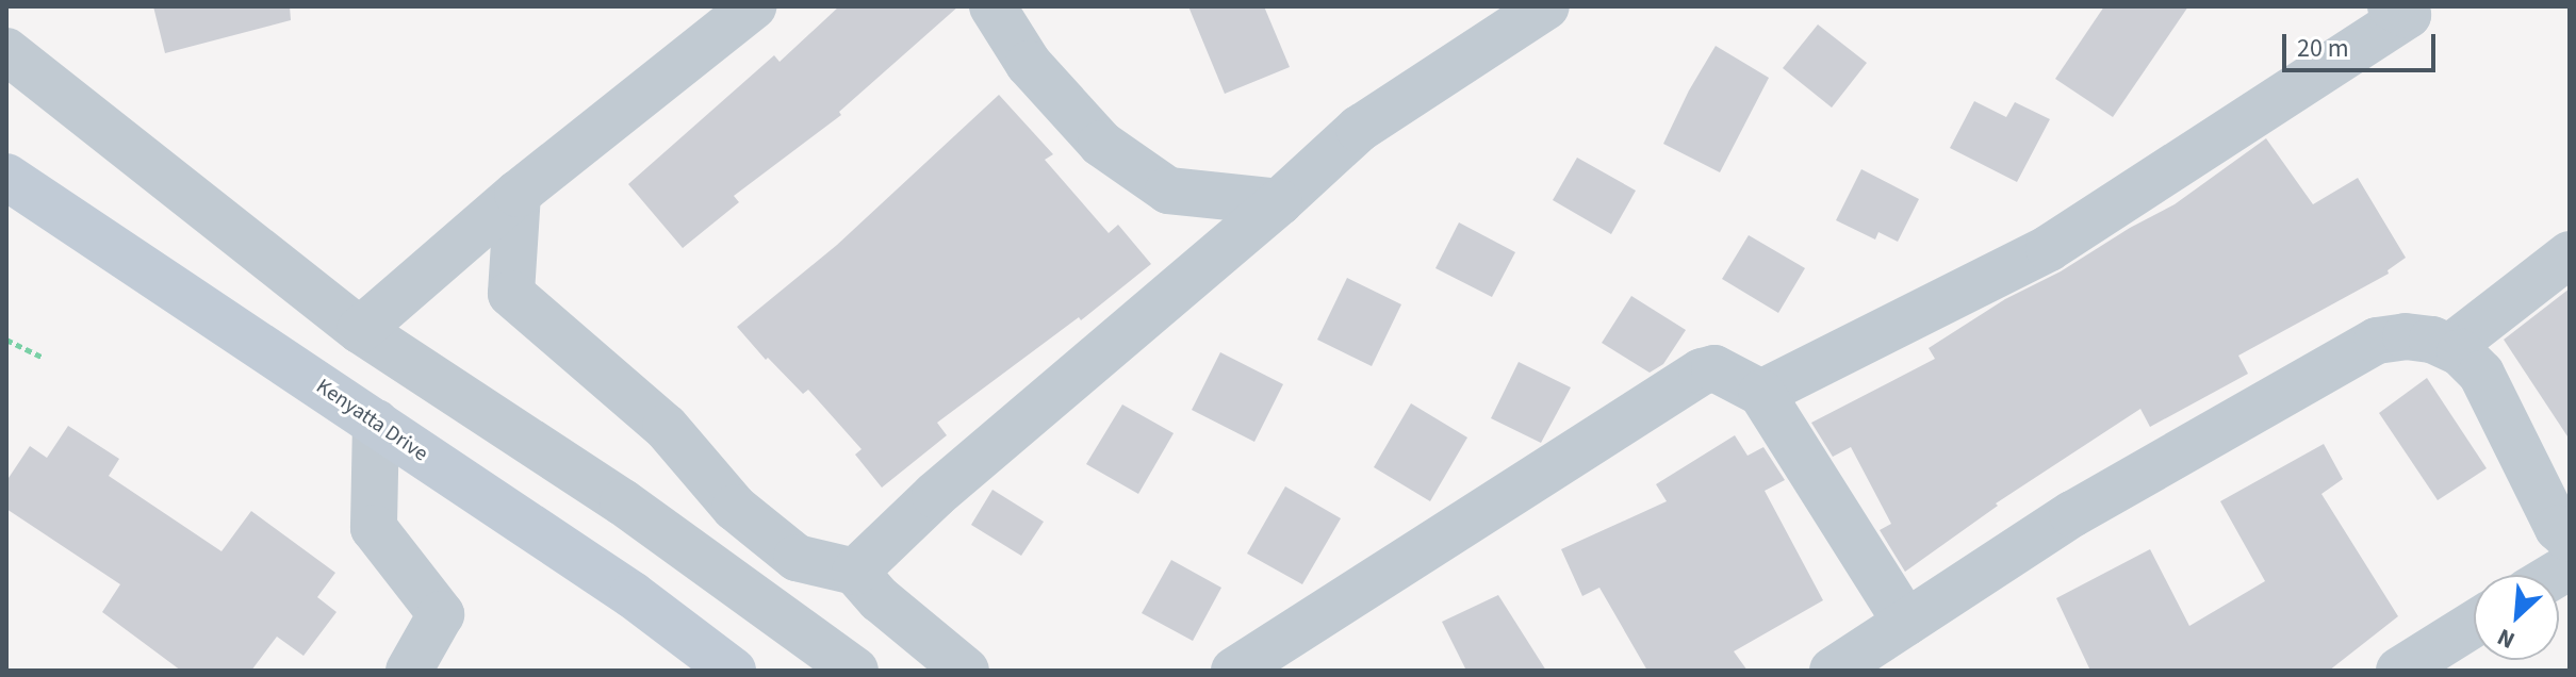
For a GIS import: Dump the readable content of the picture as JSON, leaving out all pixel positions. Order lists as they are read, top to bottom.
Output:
{
  "streets": {
    "main road": ["Kenyatta Drive"]
  },
  "scale_bar": "20 m",
  "north": "bottom left"
}
